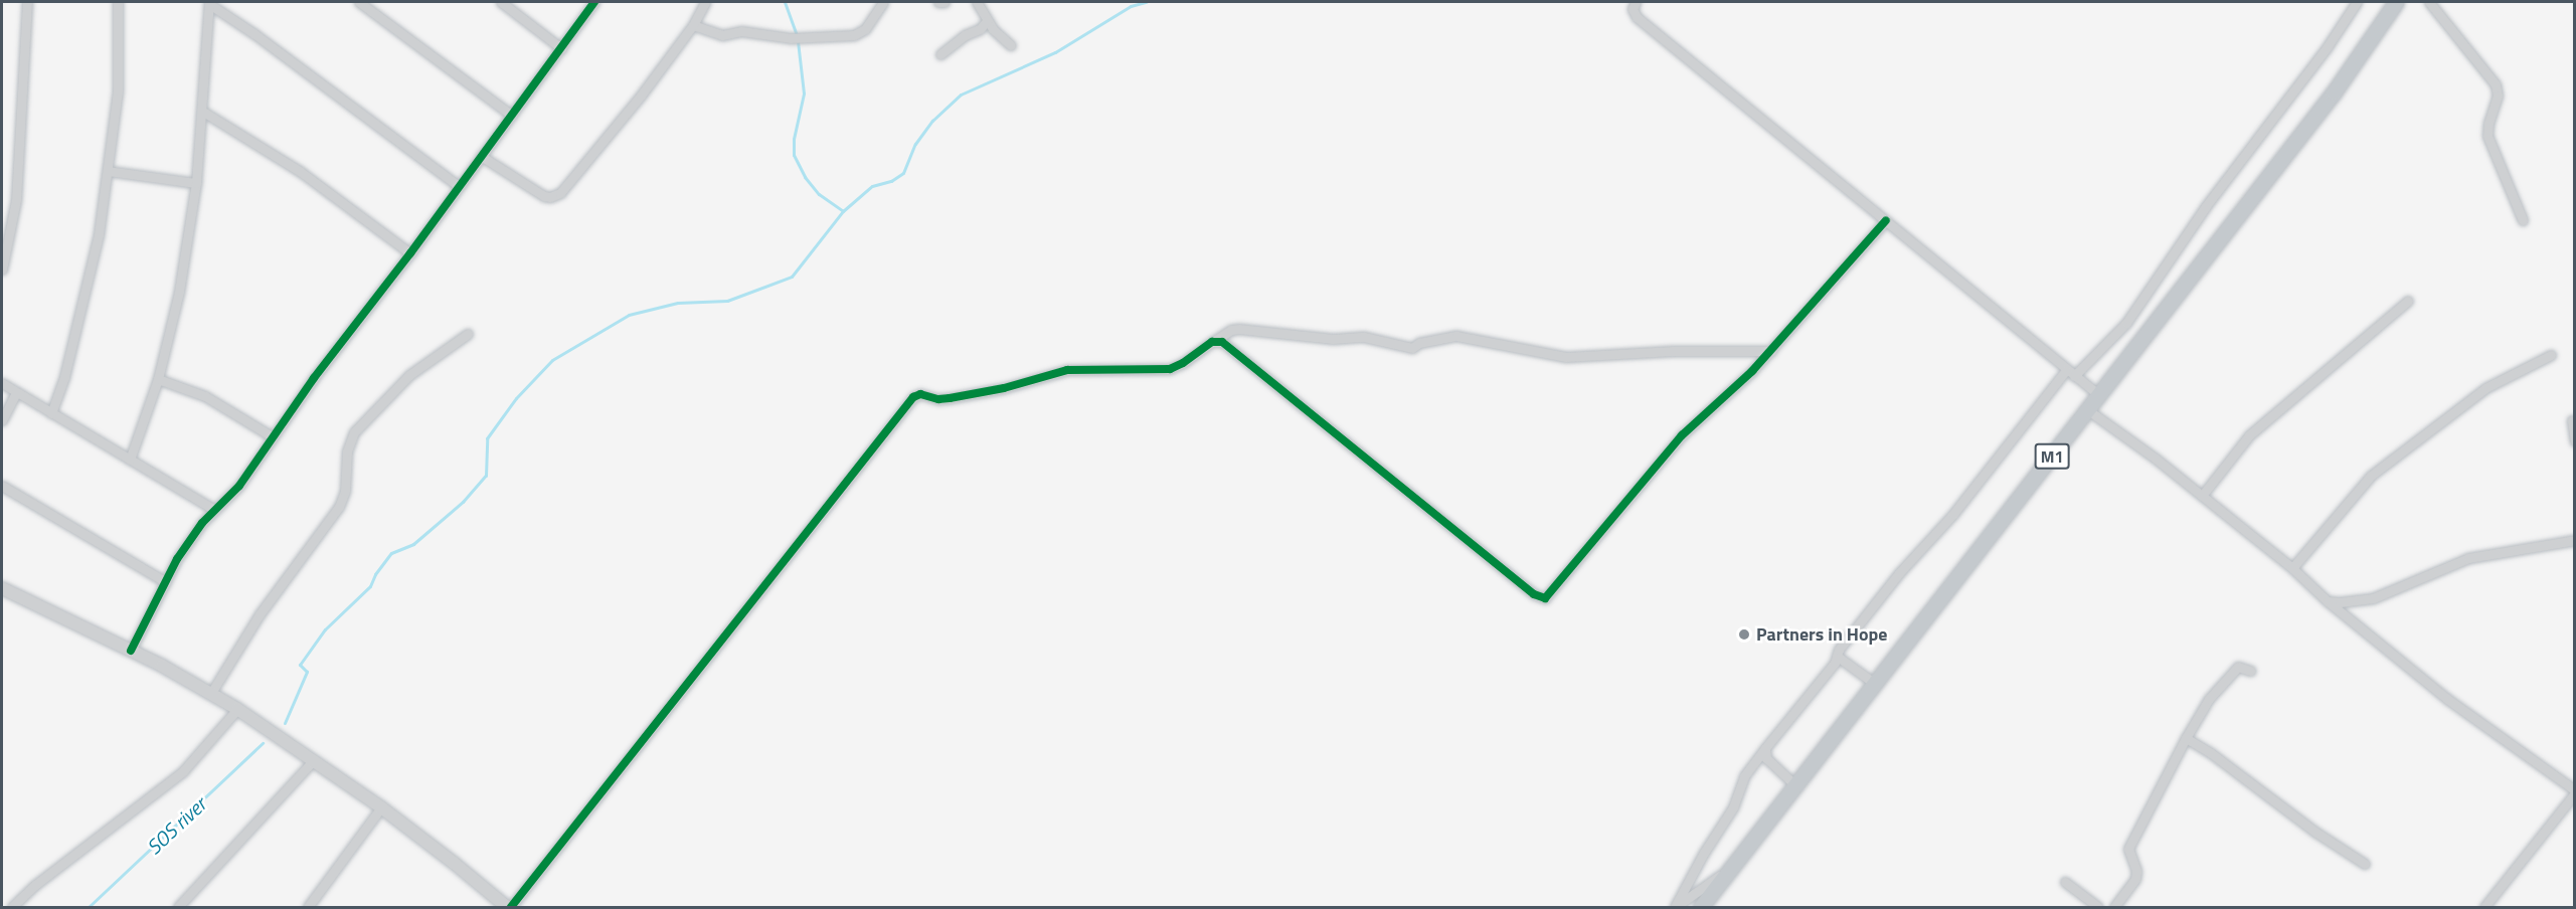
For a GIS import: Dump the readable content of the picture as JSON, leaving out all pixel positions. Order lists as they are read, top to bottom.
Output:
{
  "streets": {
    "highway": ["M1"]
  },
  "water": ["SOS river"],
  "places": ["Partners in Hope"]
}
